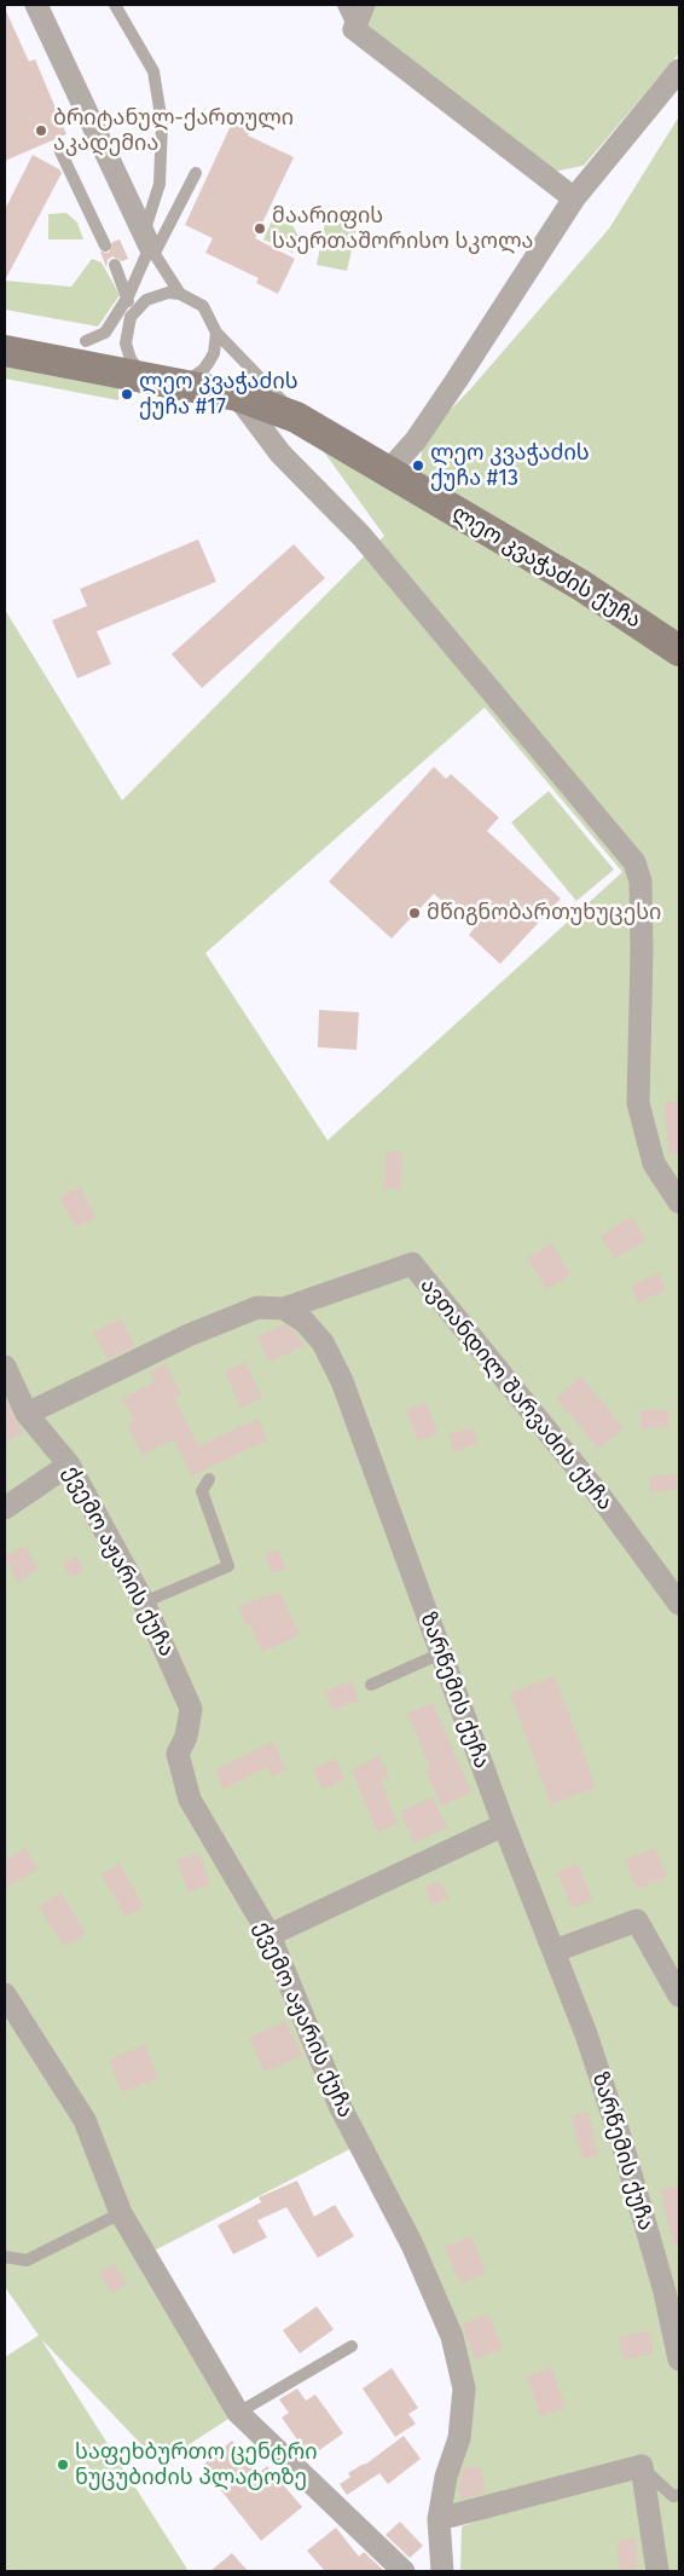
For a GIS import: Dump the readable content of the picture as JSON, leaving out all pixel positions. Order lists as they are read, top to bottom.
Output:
{
  "streets": {
    "main road": ["ლეო კვაჭაძის ქუჩა"],
    "street": ["ავთანდილ შარვაძის ქუჩა", "ქვემო აჟარის ქუჩა", "ზარწემის ქუჩა"]
  },
  "crossings": [
    ["ავთანდილ შარვაძის ქუჩა", "ზარწემის ქუჩა"]
  ],
  "places": [
    "ბრიტანულ-ქართული აკადემია",
    "მაარიფის საერთაშორისო სკოლა",
    "ლეო კვაჭაძის ქუჩა #17",
    "ლეო კვაჭაძის ქუჩა #13",
    "მწიგნობართუხუცესი",
    "საფეხბურთო ცენტრი ნუცუბიძის პლატოზე"
  ]
}
